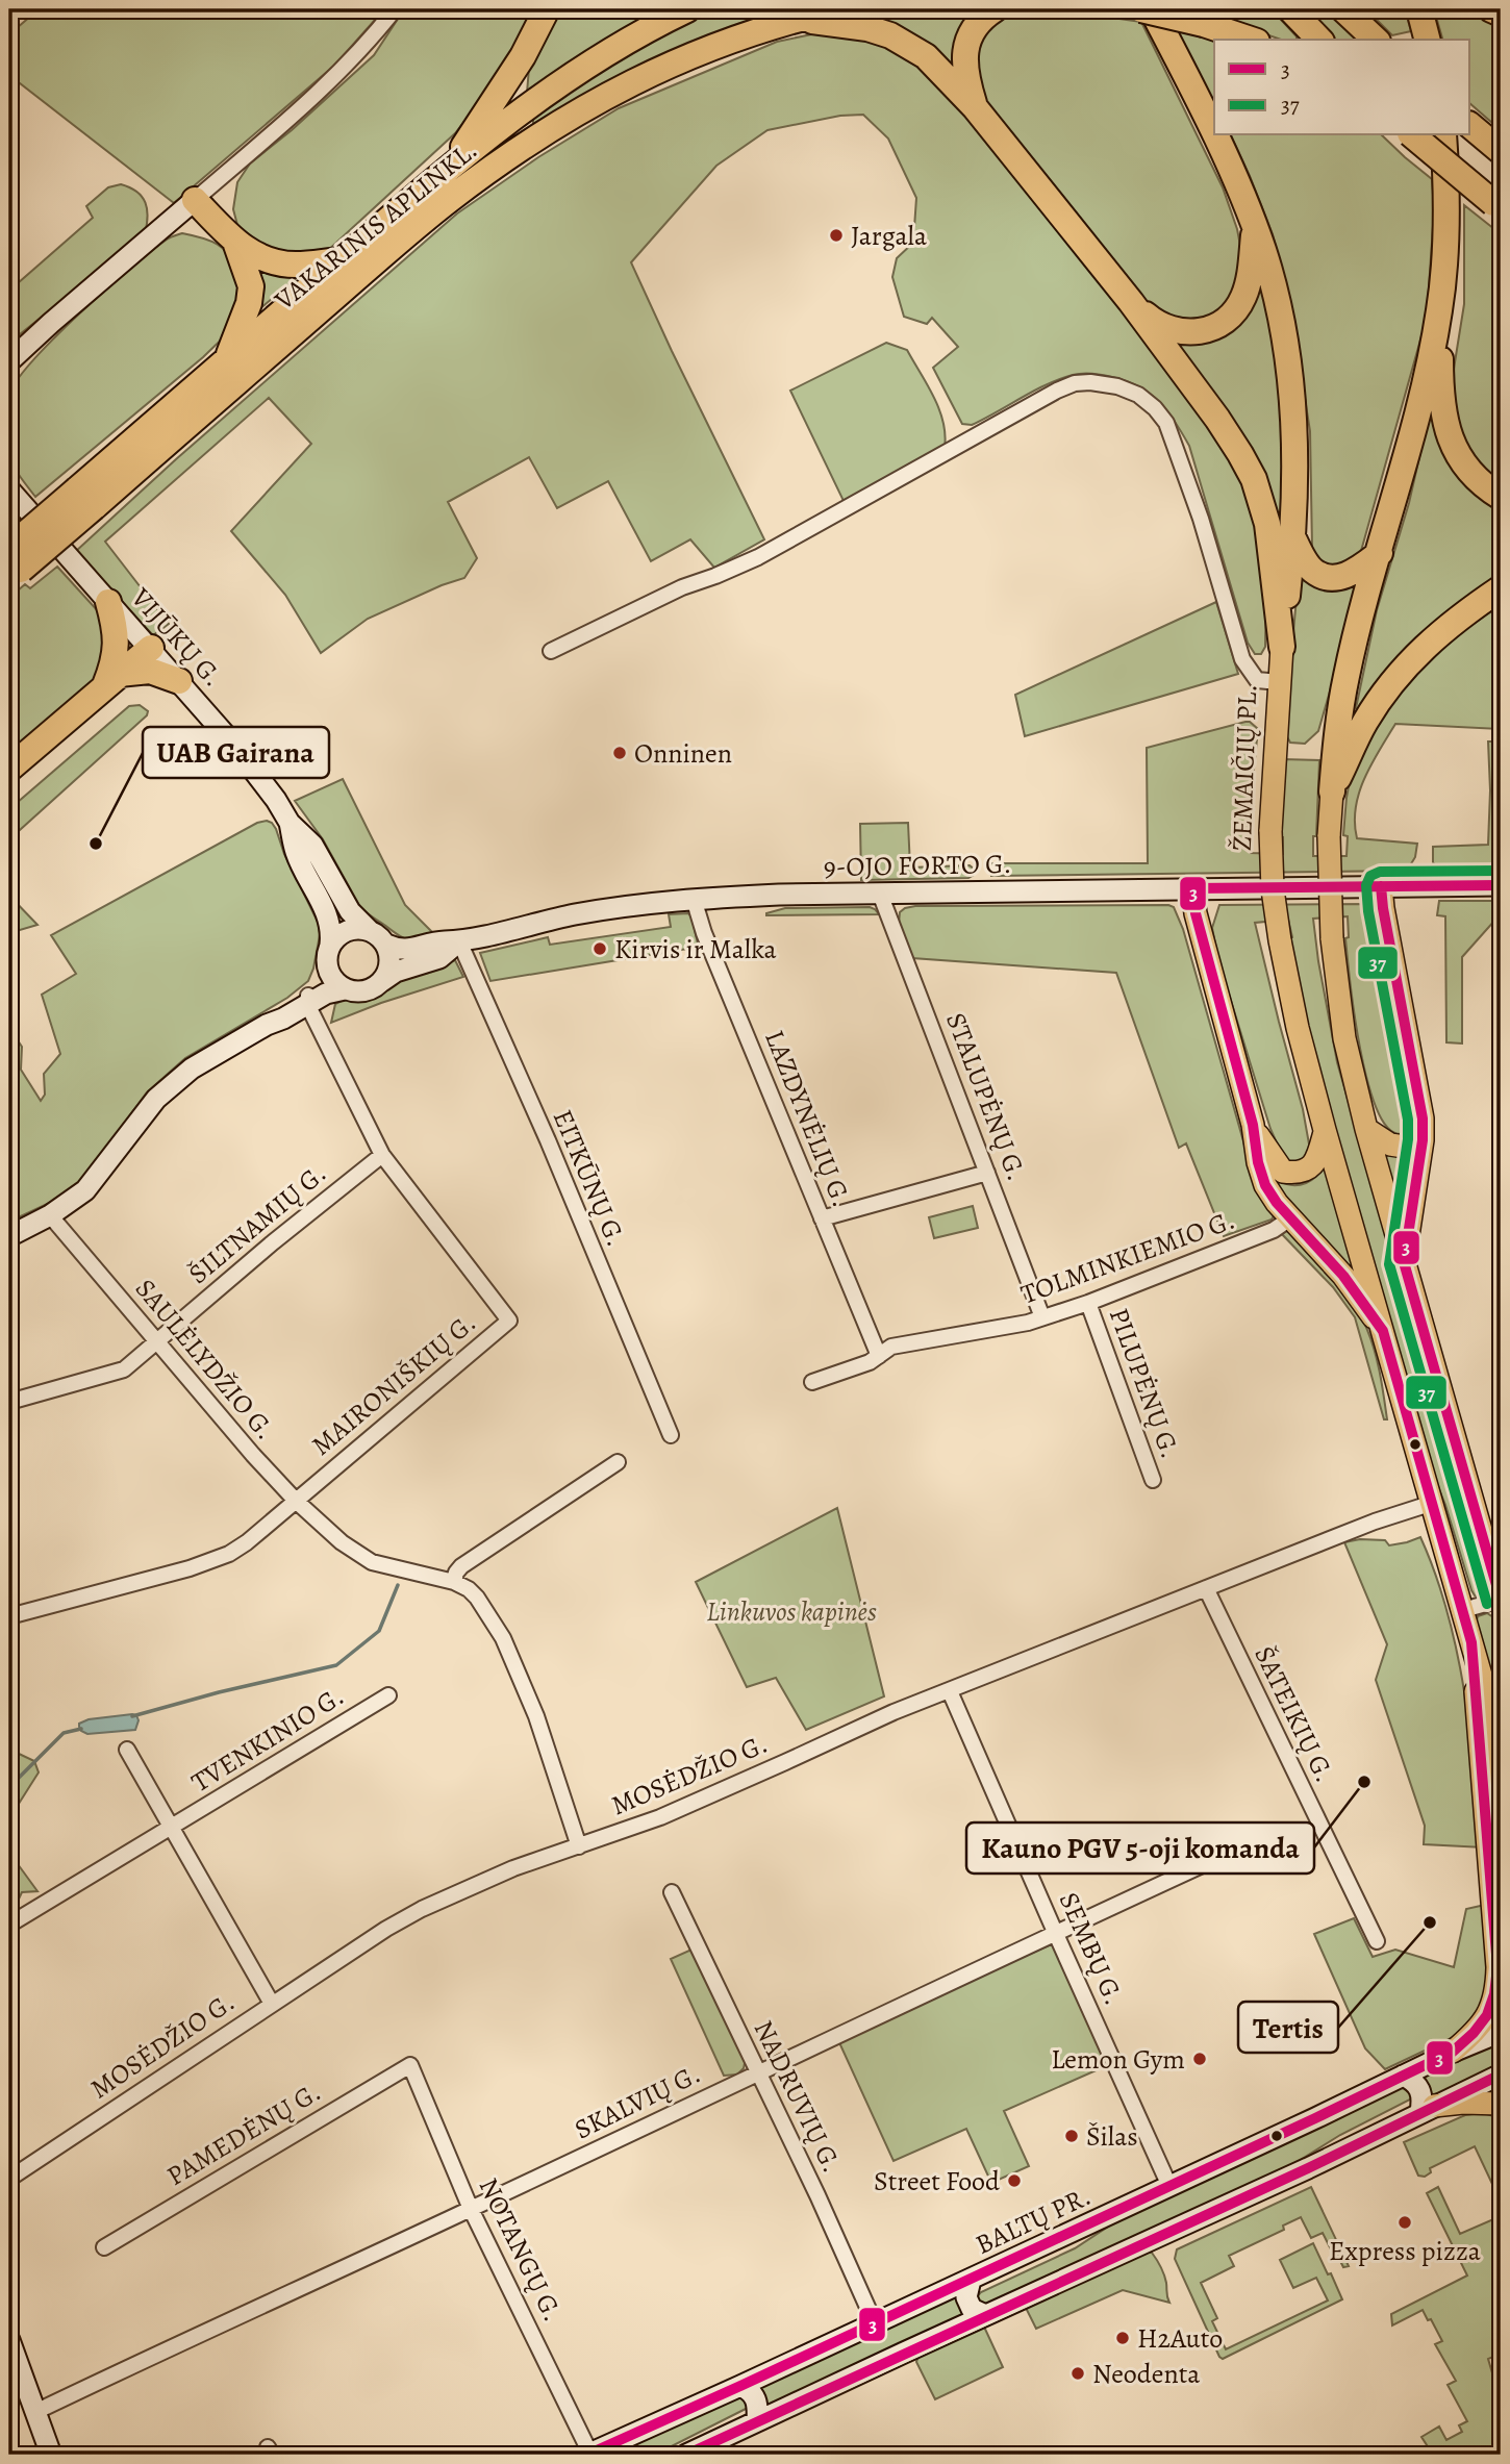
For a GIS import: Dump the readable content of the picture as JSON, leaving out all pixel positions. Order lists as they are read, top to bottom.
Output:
{
  "streets": {
    "highway": ["VAKARINIS APLINKL.", "ŽEMAIČIŲ PL."],
    "main road": ["VIJŪKŲ G.", "9-OJO FORTO G.", "BALTŲ PR."],
    "street": [
      "STALUPĖNŲ G.",
      "LAZDYNĖLIŲ G.",
      "EITKŪNŲ G.",
      "ŠILTNAMIŲ G.",
      "TOLMINKIEMIO G.",
      "SAULĖLYDŽIO G.",
      "PILUPĖNŲ G.",
      "MAIRONIŠKIŲ G.",
      "ŠATEIKIŲ G.",
      "TVENKINIO G.",
      "MOSĖDŽIO G.",
      "SEMBŲ G.",
      "NADRUVIŲ G.",
      "SKALVIŲ G.",
      "PAMEDĖNŲ G.",
      "NOTANGŲ G."
    ]
  },
  "crossings": [
    ["VIJŪKŲ G.", "9-OJO FORTO G."],
    ["ŽEMAIČIŲ PL.", "MOSĖDŽIO G."],
    ["9-OJO FORTO G.", "STALUPĖNŲ G."],
    ["9-OJO FORTO G.", "LAZDYNĖLIŲ G."],
    ["9-OJO FORTO G.", "EITKŪNŲ G."],
    ["STALUPĖNŲ G.", "TOLMINKIEMIO G."],
    ["LAZDYNĖLIŲ G.", "TOLMINKIEMIO G."],
    ["ŠILTNAMIŲ G.", "SAULĖLYDŽIO G."],
    ["ŠILTNAMIŲ G.", "MAIRONIŠKIŲ G."],
    ["TOLMINKIEMIO G.", "PILUPĖNŲ G."],
    ["SAULĖLYDŽIO G.", "MAIRONIŠKIŲ G."],
    ["SAULĖLYDŽIO G.", "MOSĖDŽIO G."],
    ["ŠATEIKIŲ G.", "MOSĖDŽIO G."],
    ["TVENKINIO G.", "MOSĖDŽIO G."],
    ["MOSĖDŽIO G.", "SEMBŲ G."],
    ["SEMBŲ G.", "SKALVIŲ G."],
    ["SEMBŲ G.", "BALTŲ PR."],
    ["NADRUVIŲ G.", "SKALVIŲ G."],
    ["NADRUVIŲ G.", "BALTŲ PR."],
    ["SKALVIŲ G.", "NOTANGŲ G."],
    ["PAMEDĖNŲ G.", "NOTANGŲ G."],
    ["BALTŲ PR.", "NOTANGŲ G."]
  ],
  "parks": ["Linkuvos kapinės"],
  "places": [
    "Jargala",
    "Onninen",
    "UAB Gairana",
    "Kirvis ir Malka",
    "Kauno PGV 5-oji komanda",
    "Tertis",
    "Lemon Gym",
    "Šilas",
    "Street Food",
    "Express pizza",
    "H2Auto",
    "Neodenta"
  ],
  "lines": ["transit line 37", "transit line 3"],
  "legend": ["3", "37"]
}
